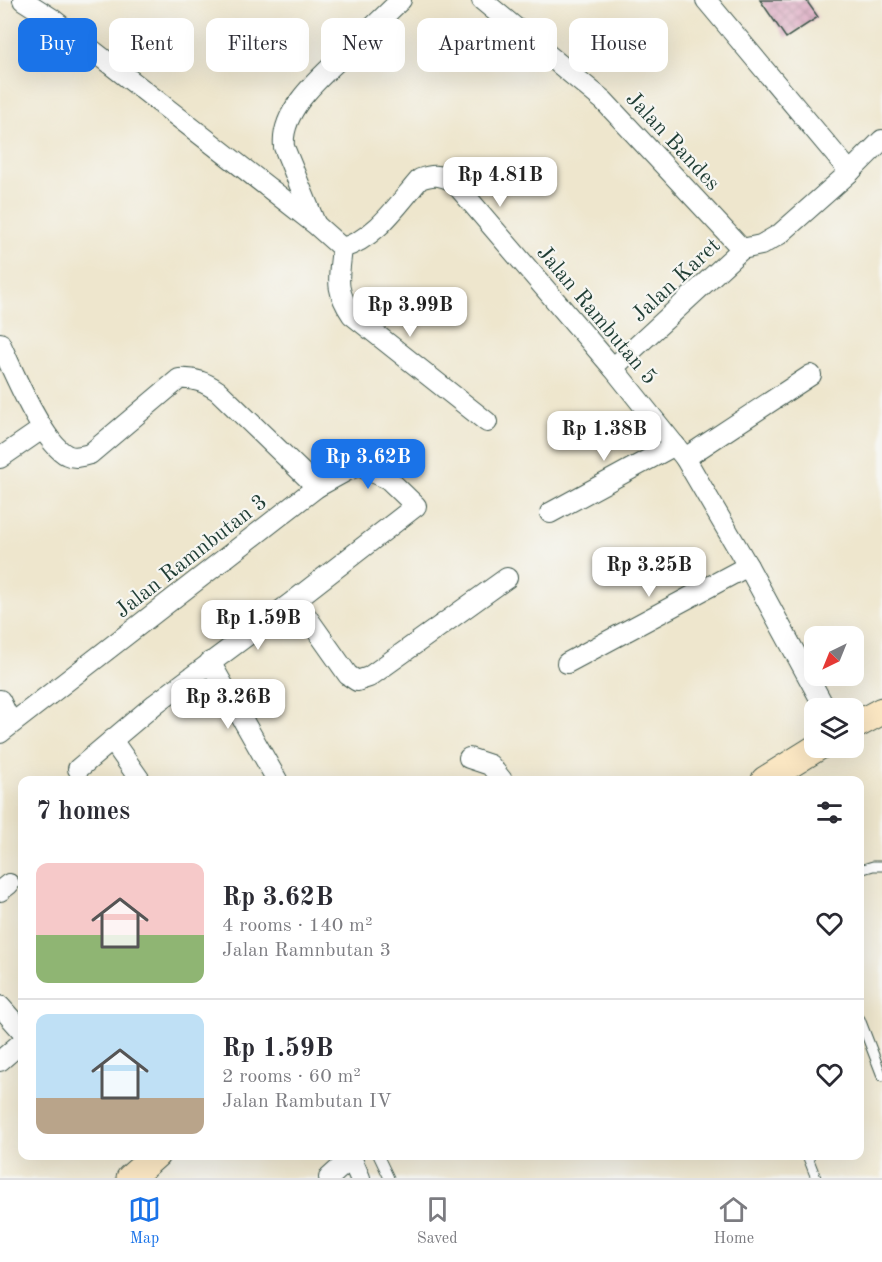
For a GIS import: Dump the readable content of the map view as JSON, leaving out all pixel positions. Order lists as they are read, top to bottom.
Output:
{
  "streets": {
    "street": [
      "Jalan Bandes",
      "Jalan Karet",
      "Jalan Rambutan 5",
      "Jalan Ramnbutan 3"
    ]
  },
  "crossings": [
    ["Jalan Bandes", "Jalan Karet"],
    ["Jalan Karet", "Jalan Rambutan 5"]
  ],
  "north": "bottom left",
  "page": {
    "chip": [
      "Buy",
      "Rent",
      "Filters",
      "New",
      "Apartment",
      "House"
    ],
    "price": [
      "Rp 4.81B",
      "Rp 3.99B",
      "Rp 1.38B",
      "Rp 3.62B",
      "Rp 3.25B",
      "Rp 1.59B",
      "Rp 3.26B"
    ],
    "heading": "7 homes",
    "list": [
      {
        "name": "Rp 3.62B",
        "note": "4 rooms · 140 m² · Jalan Ramnbutan 3"
      },
      {
        "name": "Rp 1.59B",
        "note": "2 rooms · 60 m² · Jalan Rambutan IV"
      }
    ],
    "tabs": ["Map", "Saved", "Home"]
  }
}
